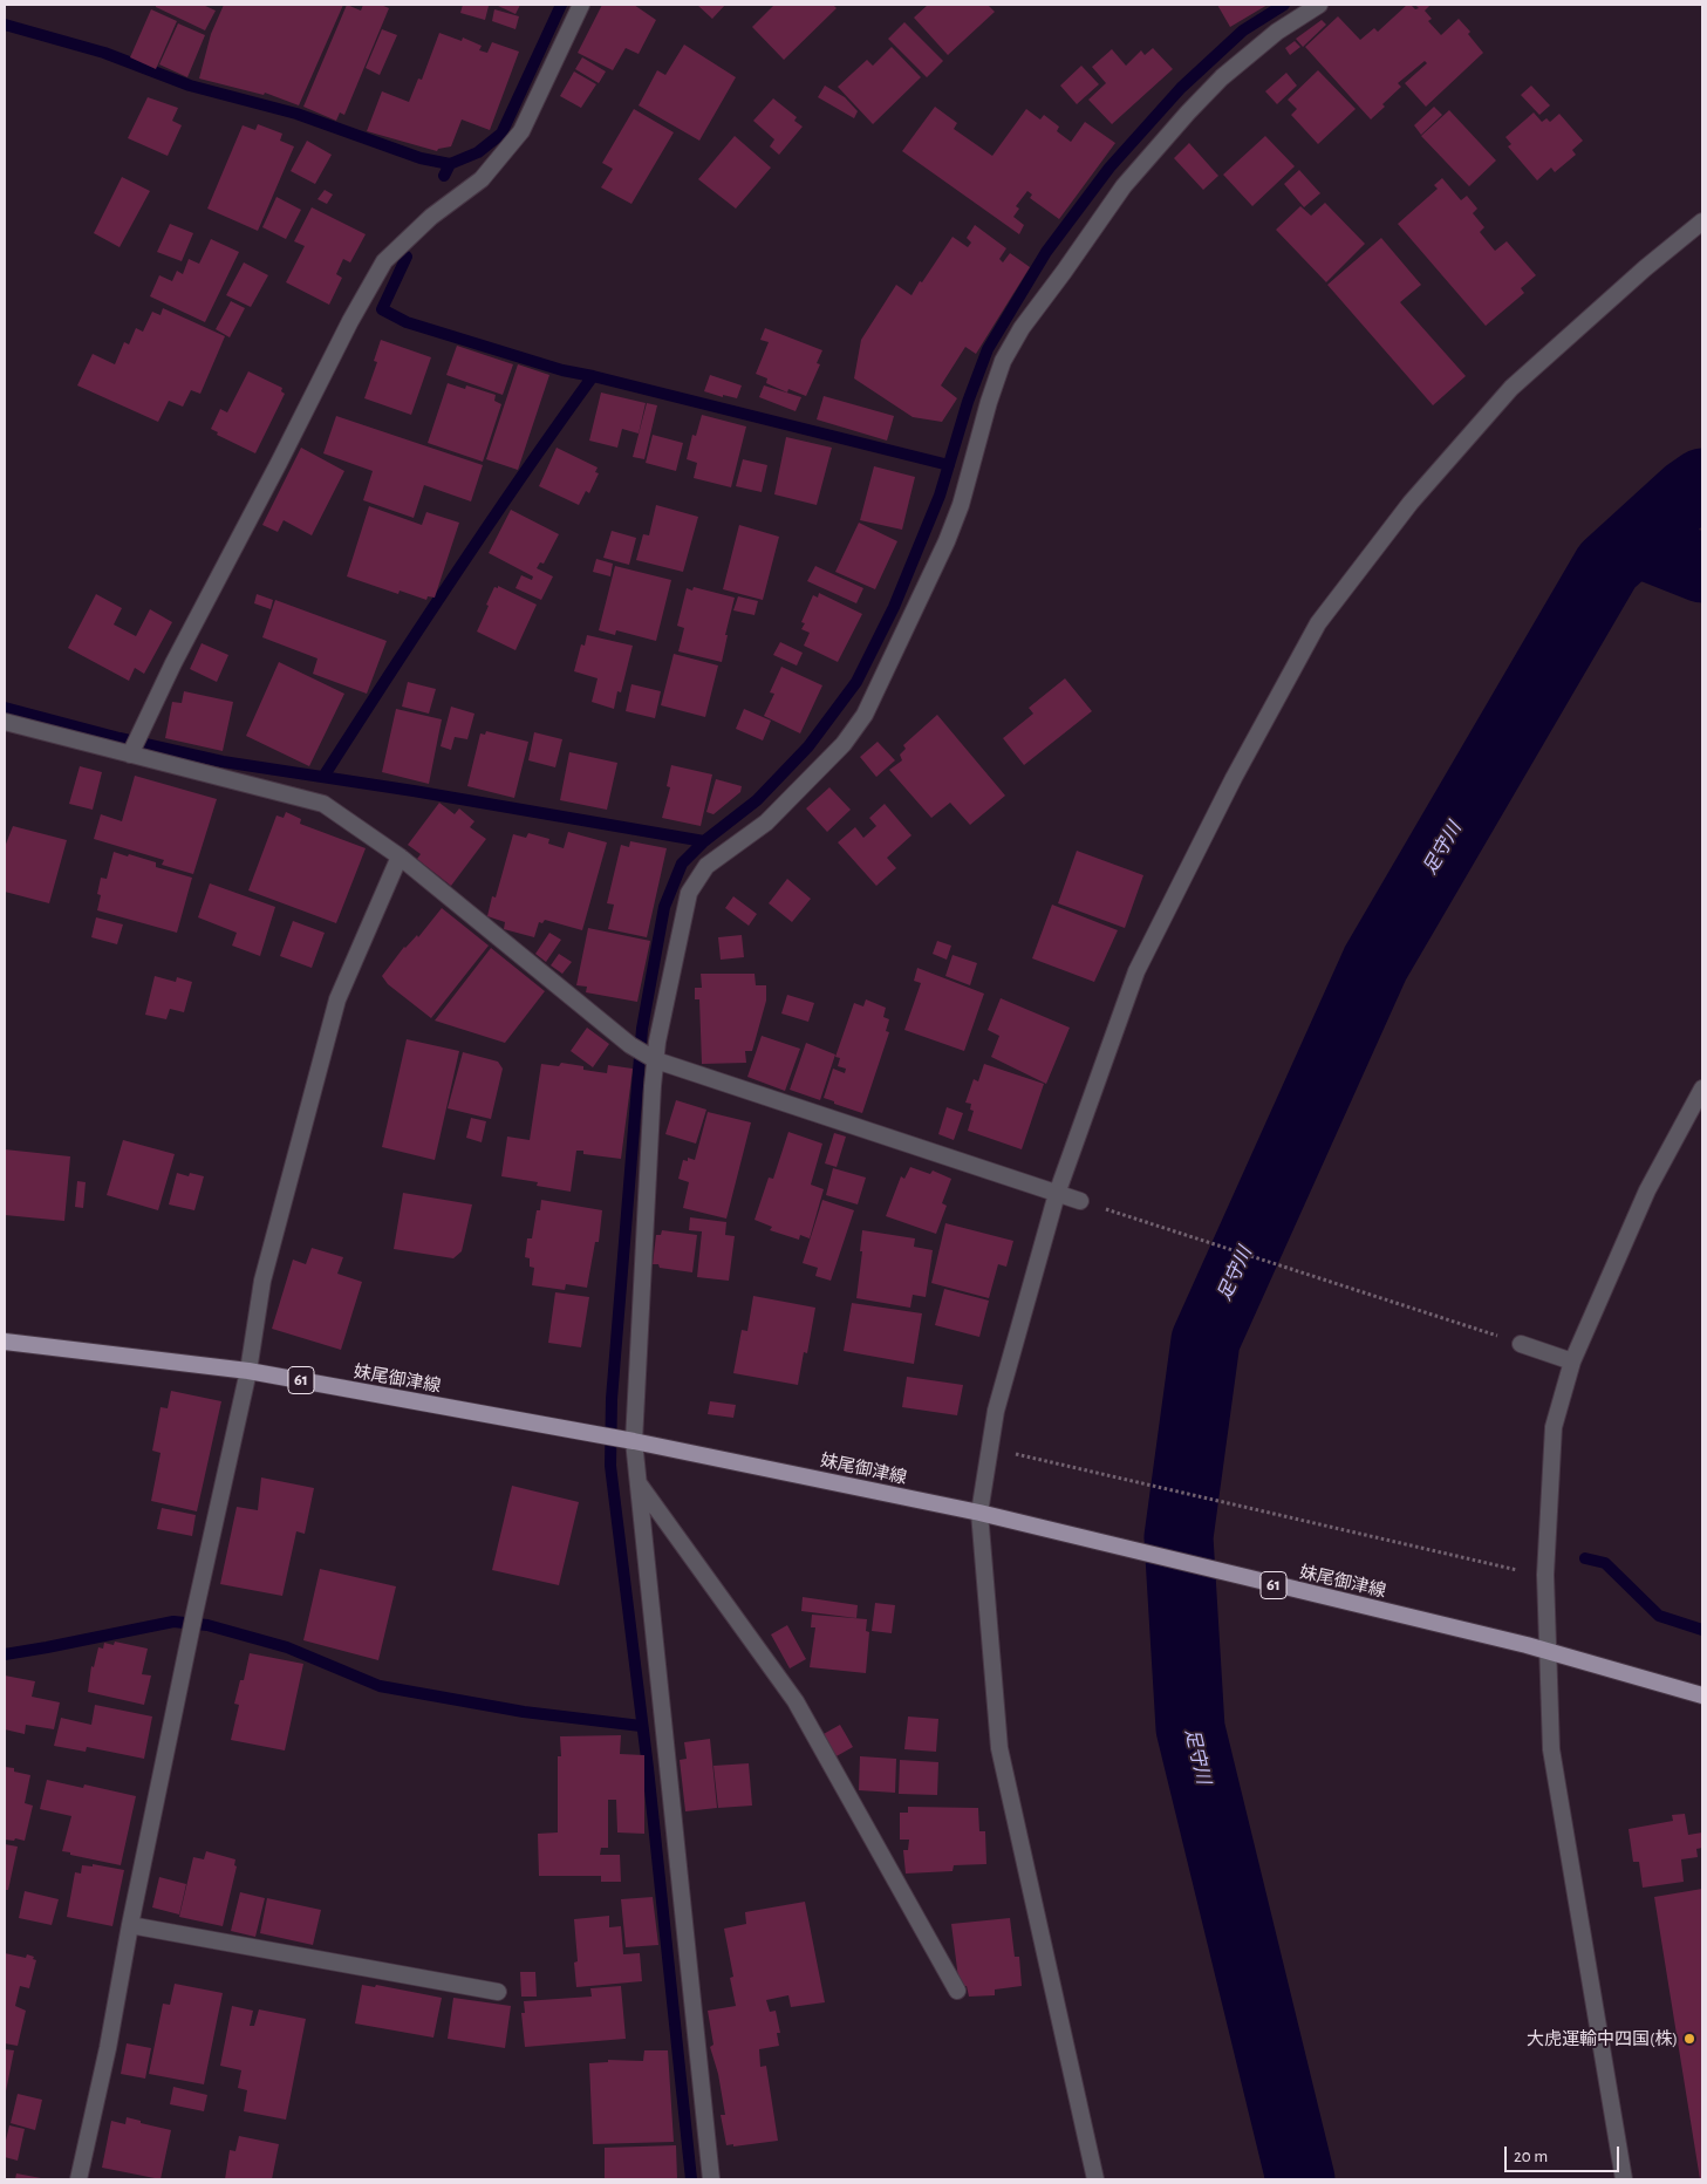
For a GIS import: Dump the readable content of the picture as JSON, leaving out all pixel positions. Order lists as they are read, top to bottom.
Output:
{
  "streets": {
    "main road": ["妹尾御津線", "61"]
  },
  "water": ["足守川"],
  "places": ["大虎運輸中四国(株)"],
  "scale_bar": "20 m"
}
